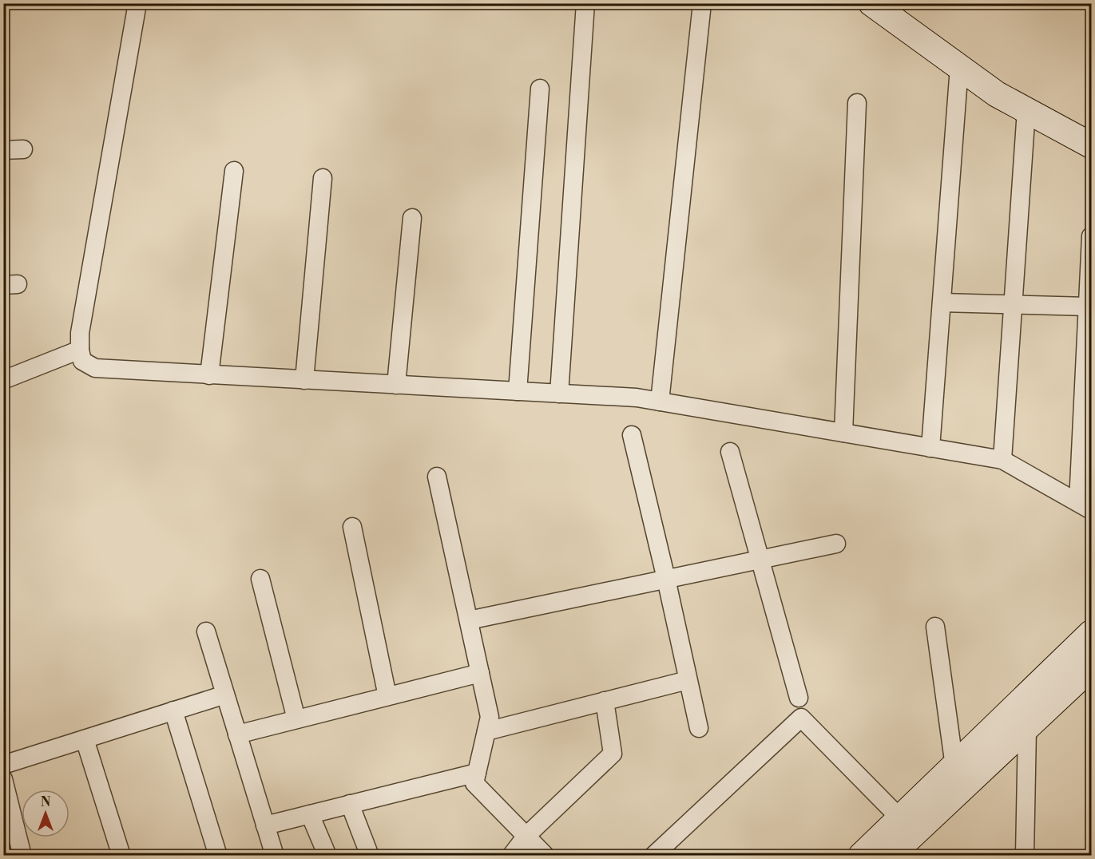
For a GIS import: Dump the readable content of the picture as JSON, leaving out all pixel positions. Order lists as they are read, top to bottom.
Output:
{
  "north": "top"
}
